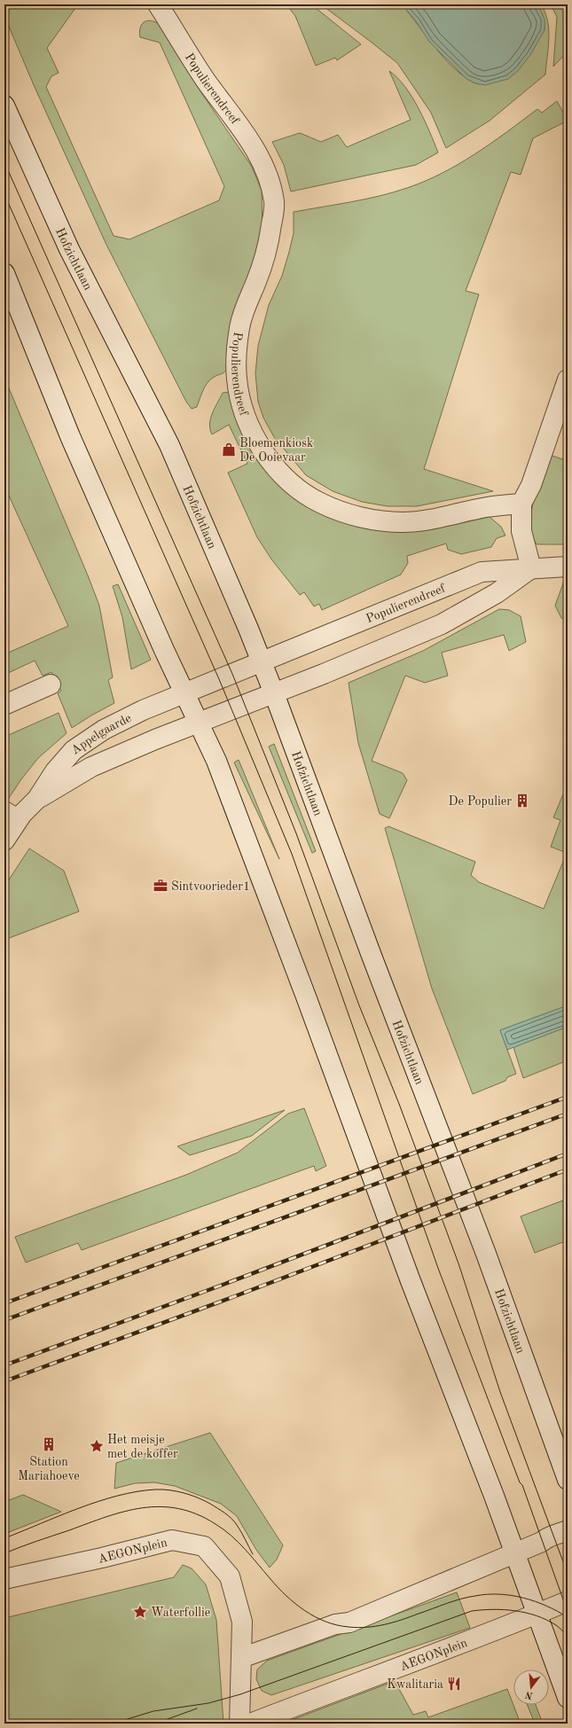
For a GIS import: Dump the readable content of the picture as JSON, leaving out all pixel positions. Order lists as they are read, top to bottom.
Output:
{
  "streets": {
    "street": [
      "Populierendreef",
      "Hofzichtlaan",
      "Appelgaarde",
      "AEGONplein"
    ]
  },
  "crossings": [
    ["Populierendreef", "Hofzichtlaan"],
    ["Populierendreef", "Appelgaarde"]
  ],
  "places": {
    "shop": ["Bloemenkiosk De Ooievaar"],
    "building": ["De Populier", "Station Mariahoeve"],
    "office": ["Sintvoorieder1"],
    "place": ["Het meisje met de koffer", "Waterfollie"],
    "restaurant": ["Kwalitaria"]
  },
  "north": "bottom"
}
